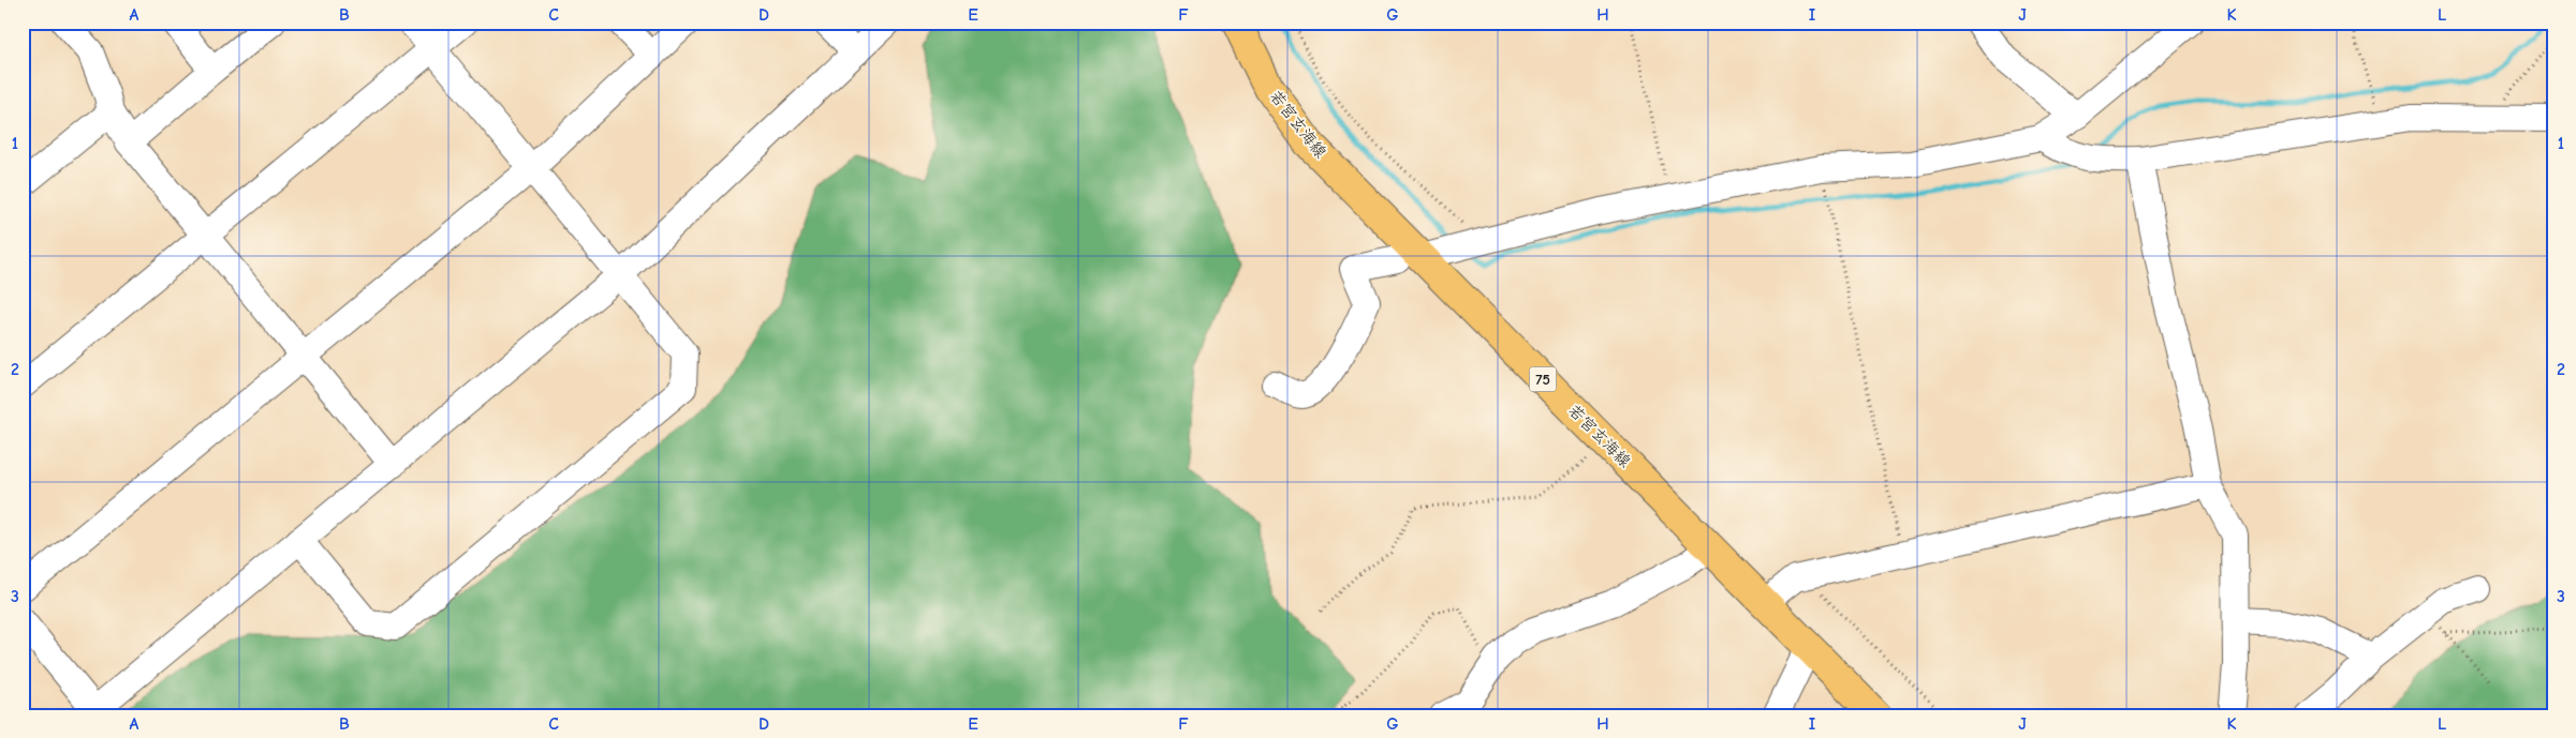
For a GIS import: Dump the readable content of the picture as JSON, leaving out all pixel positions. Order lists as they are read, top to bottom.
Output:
{
  "streets": {
    "main road": ["若宮玄海線", "75"]
  },
  "grid": {
    "columns": [
      "A",
      "B",
      "C",
      "D",
      "E",
      "F",
      "G",
      "H",
      "I",
      "J",
      "K",
      "L"
    ],
    "rows": ["1", "2", "3"]
  }
}
